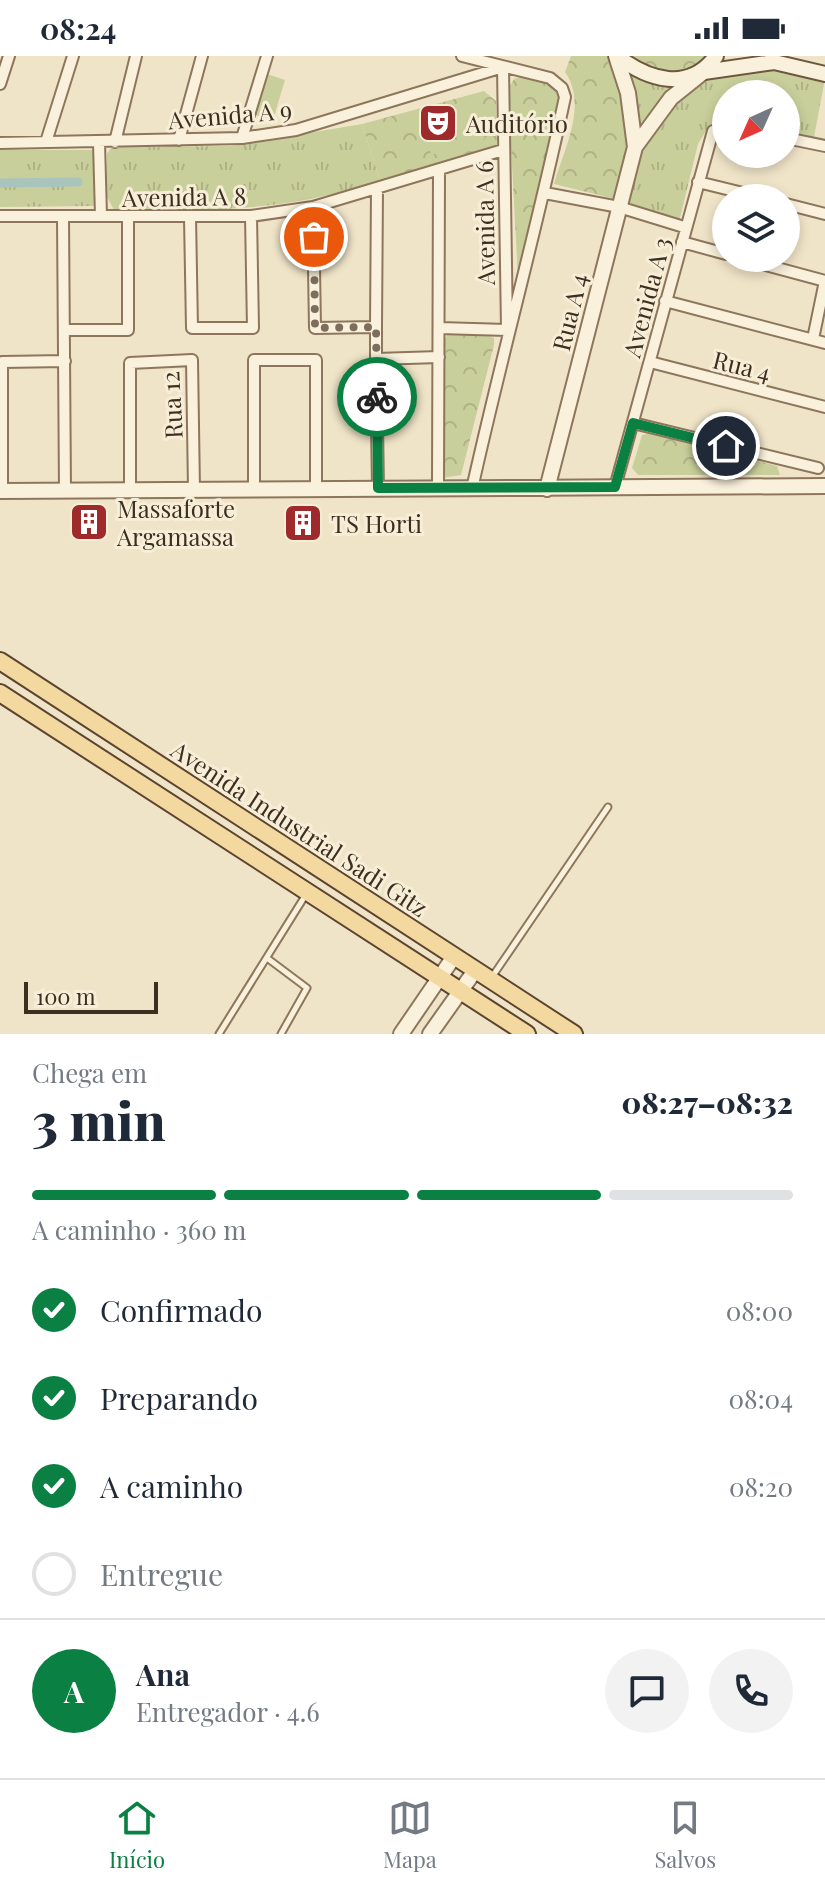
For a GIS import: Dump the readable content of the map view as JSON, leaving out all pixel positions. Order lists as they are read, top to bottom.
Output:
{
  "streets": {
    "main road": ["Avenida Industrial Sadi Gitz"],
    "street": [
      "Avenida A 9",
      "Avenida A 8",
      "Avenida A 6",
      "Avenida A 3",
      "Rua A 4",
      "Rua 4",
      "Rua 12"
    ]
  },
  "crossings": [
    ["Avenida A 9", "Avenida A 6"],
    ["Avenida A 8", "Avenida A 6"],
    ["Avenida A 3", "Rua 4"]
  ],
  "places": {
    "theatre": ["Auditório"],
    "building": ["Massaforte Argamassa", "TS Horti"]
  },
  "scale_bar": "100 m",
  "north": "bottom left",
  "page": {
    "status": "08:24",
    "scale": "100 m",
    "heading": ["3 min", "Chega em", "08:27–08:32"],
    "panel": ["Ana", "Entregador · 4.6"],
    "bar": "A caminho · 360 m",
    "list": [
      ["Confirmado", "08:00"],
      ["Preparando", "08:04"],
      ["A caminho", "08:20"],
      "Entregue"
    ],
    "round": "A",
    "tabs": ["Início", "Mapa", "Salvos"]
  }
}
